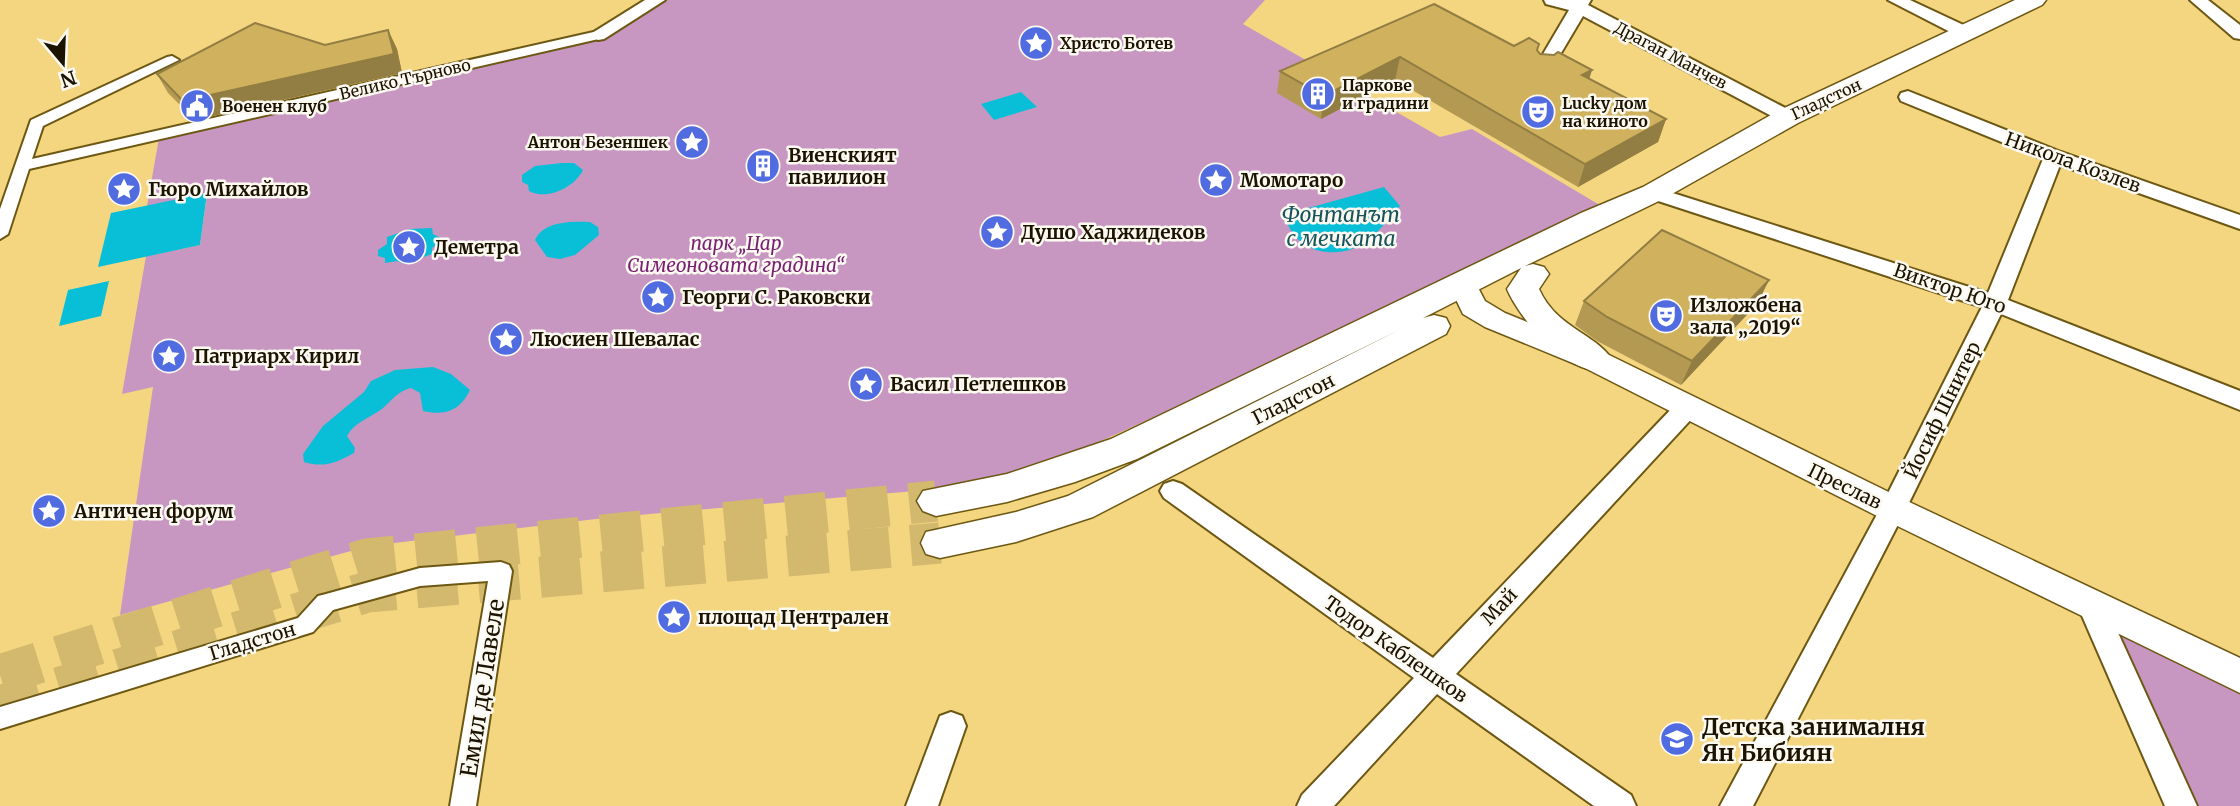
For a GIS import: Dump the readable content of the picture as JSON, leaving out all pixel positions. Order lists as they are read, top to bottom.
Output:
{
  "streets": {
    "main road": ["Гладстон"],
    "street": [
      "Драган Манчев",
      "Велико Търново",
      "Никола Козлев",
      "Виктор Юго",
      "Йосиф Шнитер",
      "Преслав",
      "Май",
      "Тодор Каблешков",
      "Емил де Лавеле"
    ]
  },
  "crossings": [
    ["Драган Манчев", "Гладстон"],
    ["Гладстон", "Виктор Юго"],
    ["Гладстон", "Преслав"],
    ["Гладстон", "Емил де Лавеле"],
    ["Никола Козлев", "Йосиф Шнитер"],
    ["Виктор Юго", "Йосиф Шнитер"],
    ["Йосиф Шнитер", "Преслав"],
    ["Преслав", "Май"],
    ["Май", "Тодор Каблешков"]
  ],
  "water": ["Фонтанът с мечката"],
  "parks": ["парк „Цар Симеоновата градина“"],
  "places": {
    "place": [
      "Христо Ботев",
      "Антон Безеншек",
      "Момотаро",
      "Гюро Михайлов",
      "Душо Хаджидеков",
      "Деметра",
      "Георги С. Раковски",
      "Люсиен Шевалас",
      "Патриарх Кирил",
      "Васил Петлешков",
      "Античен форум",
      "площад Централен"
    ],
    "building": ["Паркове и градини", "Виенският павилион"],
    "public building": ["Военен клуб"],
    "theatre": ["Lucky дом на киното", "Изложбена зала „2019“"],
    "school or university": ["Детска занималня Ян Бибиян"]
  },
  "north": "bottom"
}
